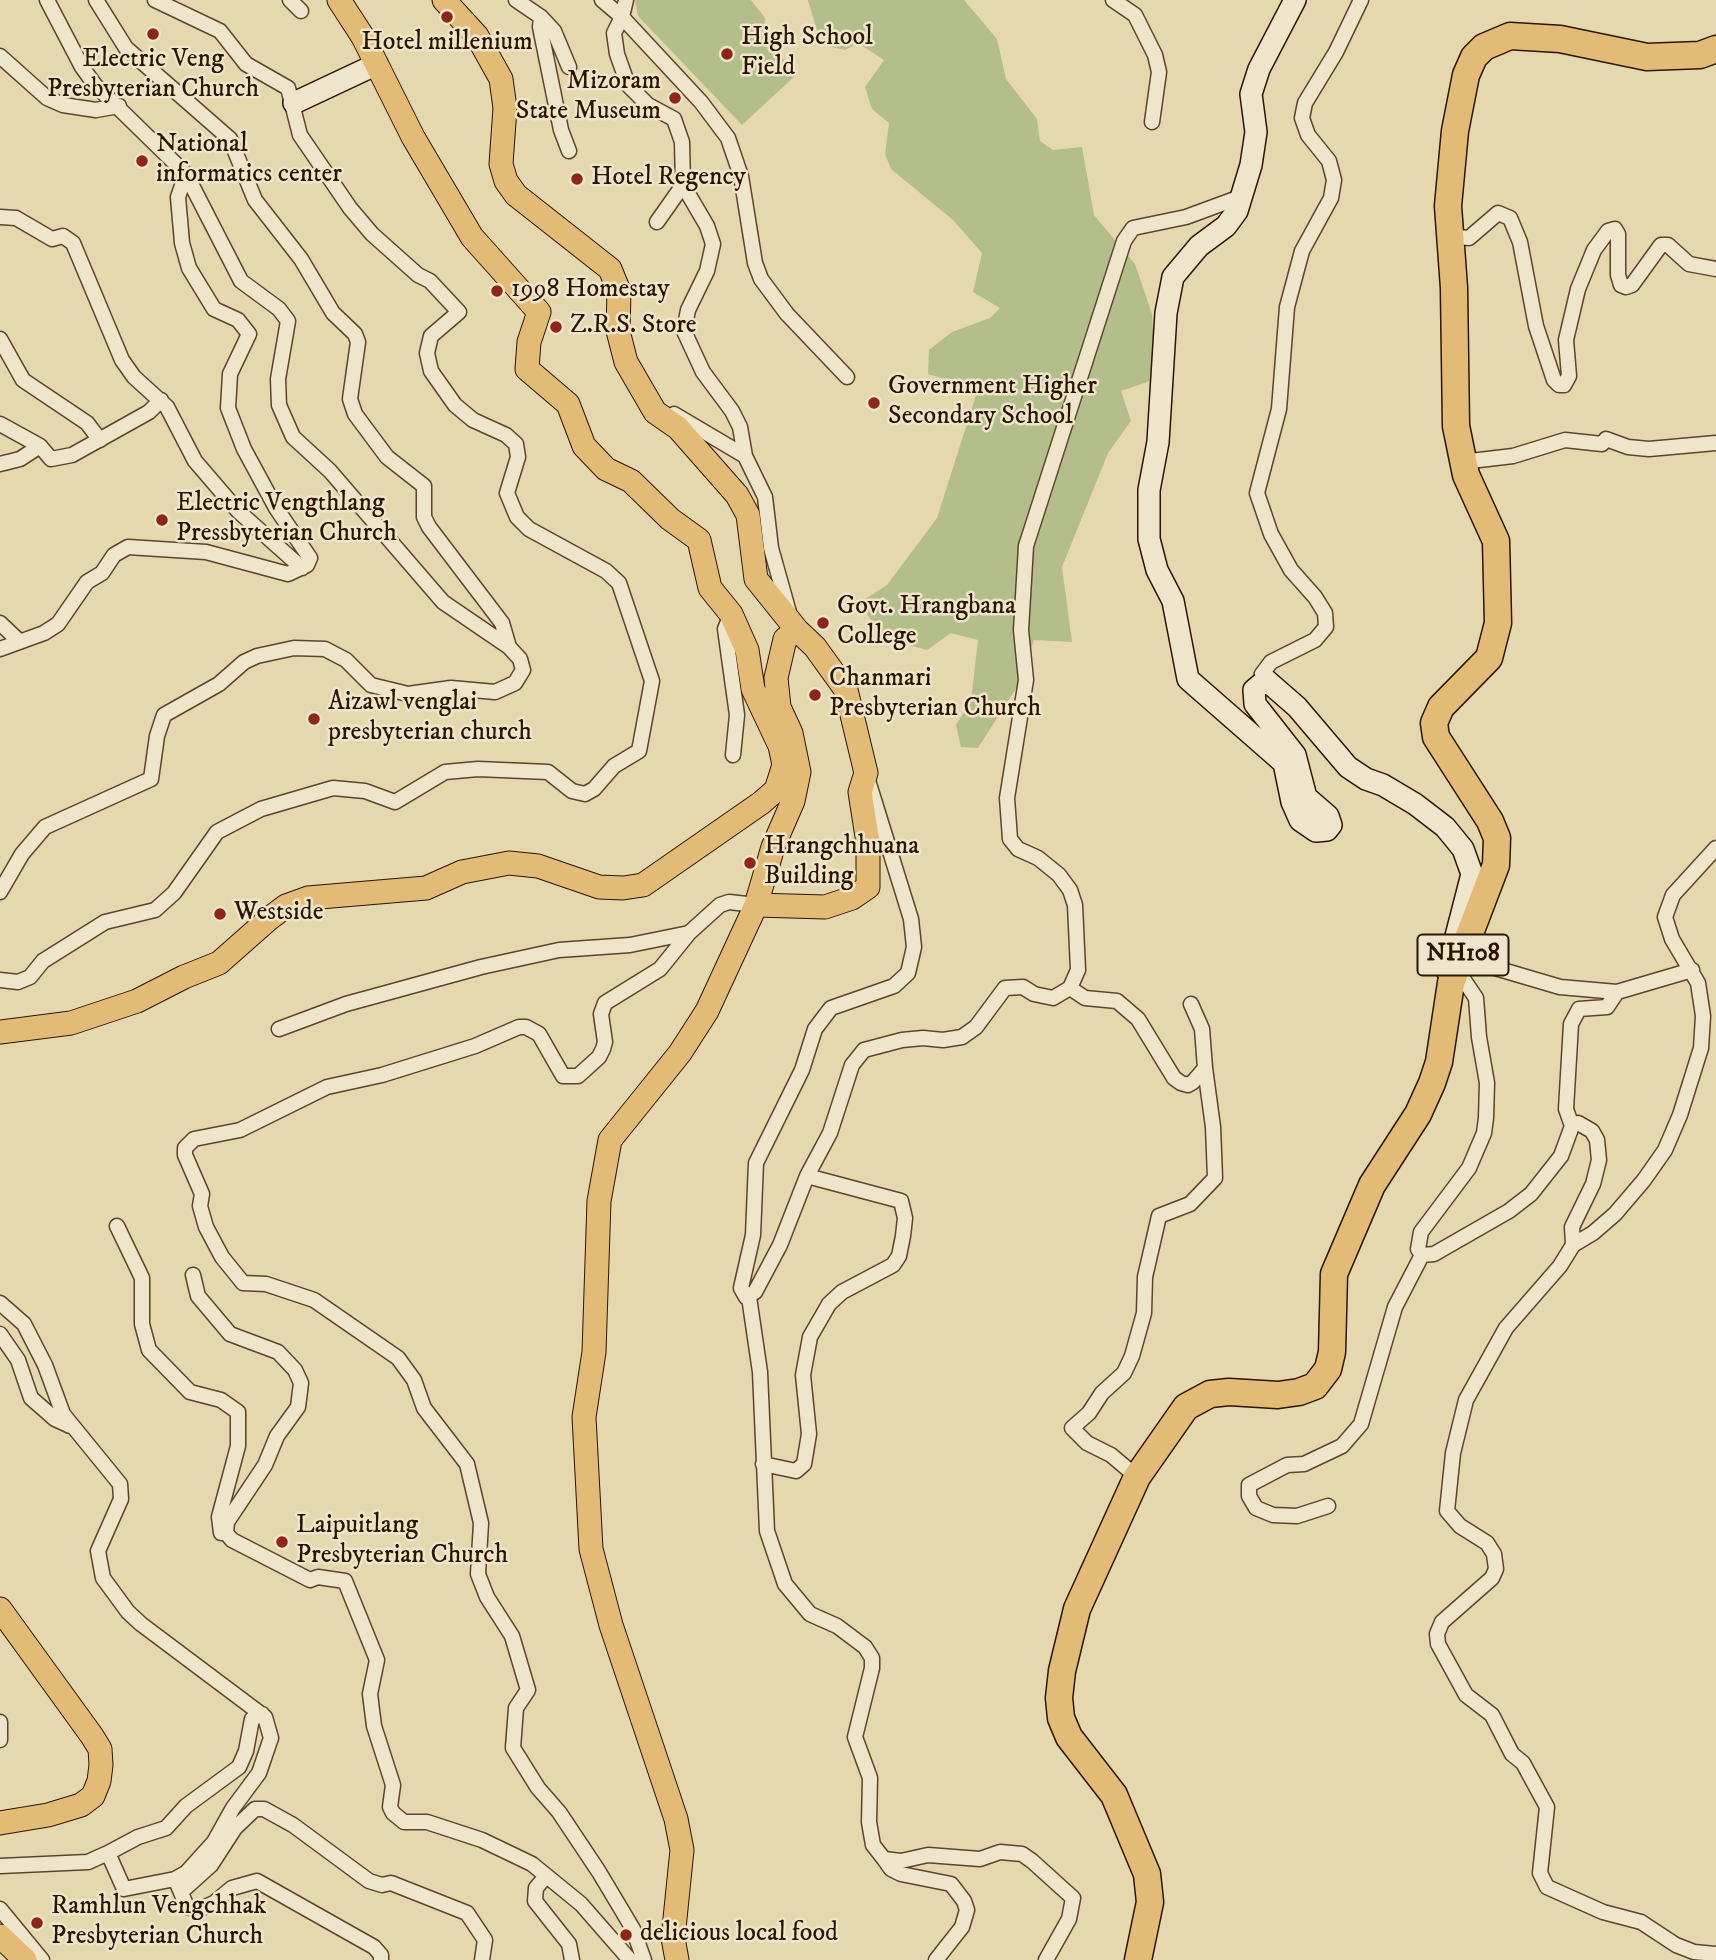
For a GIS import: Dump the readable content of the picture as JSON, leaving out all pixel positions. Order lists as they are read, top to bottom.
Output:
{
  "streets": {
    "highway": ["NH108"]
  },
  "places": [
    "Hotel millenium",
    "Electric Veng Presbyterian Church",
    "High School Field",
    "Mizoram State Museum",
    "National informatics center",
    "Hotel Regency",
    "1998 Homestay",
    "Z.R.S. Store",
    "Government Higher Secondary School",
    "Electric Vengthlang Pressbyterian Church",
    "Govt. Hrangbana College",
    "Chanmari Presbyterian Church",
    "Aizawl venglai presbyterian church",
    "Hrangchhuana Building",
    "Westside",
    "Laipuitlang Presbyterian Church",
    "Ramhlun Vengchhak Presbyterian Church",
    "delicious local food"
  ]
}
